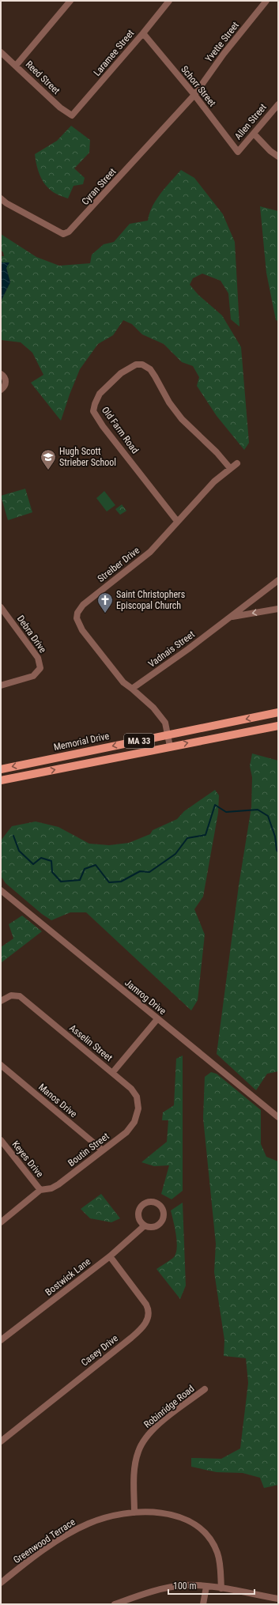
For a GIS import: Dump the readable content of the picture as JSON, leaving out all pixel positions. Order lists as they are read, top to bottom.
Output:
{
  "streets": {
    "main road": ["MA 33", "Memorial Drive"],
    "street": [
      "Yvette Street",
      "Laramee Street",
      "Reed Street",
      "Schorr Street",
      "Allen Street",
      "Cyran Street",
      "Old Farm Road",
      "Streiber Drive",
      "Debra Drive",
      "Vadnais Street",
      "Jamrog Drive",
      "Asselin Street",
      "Manos Drive",
      "Boutin Street",
      "Keyes Drive",
      "Bostwick Lane",
      "Casey Drive",
      "Robinridge Road",
      "Greenwood Terrace"
    ]
  },
  "crossings": [
    ["Yvette Street", "Schorr Street"],
    ["Yvette Street", "Cyran Street"],
    ["Laramee Street", "Reed Street"],
    ["Laramee Street", "Schorr Street"],
    ["Schorr Street", "Allen Street"],
    ["Schorr Street", "Cyran Street"],
    ["Old Farm Road", "Streiber Drive"],
    ["Streiber Drive", "Vadnais Street"],
    ["Jamrog Drive", "Asselin Street"],
    ["Asselin Street", "Boutin Street"],
    ["Manos Drive", "Boutin Street"],
    ["Boutin Street", "Keyes Drive"],
    ["Bostwick Lane", "Casey Drive"],
    ["Robinridge Road", "Greenwood Terrace"]
  ],
  "places": {
    "school or university": ["Hugh Scott Strieber School"],
    "church": ["Saint Christophers Episcopal Church"]
  },
  "scale_bar": "100 m"
}
